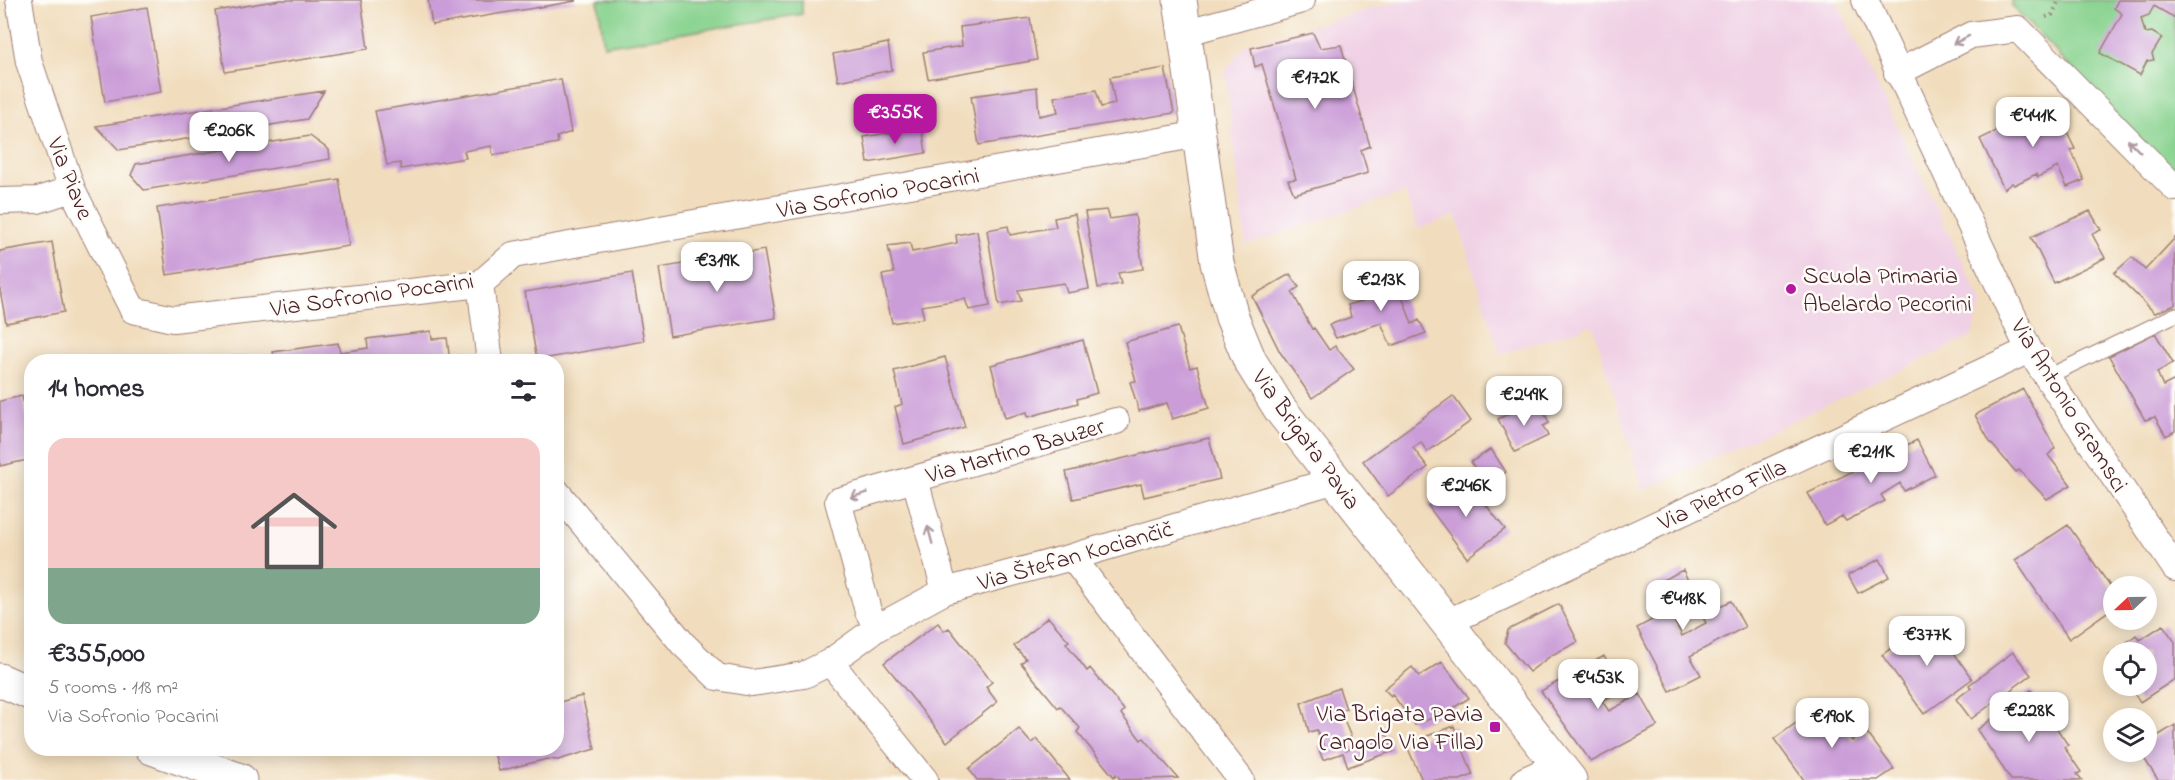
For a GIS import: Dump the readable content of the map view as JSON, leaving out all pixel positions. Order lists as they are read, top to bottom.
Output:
{
  "streets": {
    "street": [
      "Via Piave",
      "Via Sofronio Pocarini",
      "Via Antonio Gramsci",
      "Via Brigata Pavia",
      "Via Martino Bauzer",
      "Via Pietro Filla",
      "Via Štefan Kociančič"
    ]
  },
  "crossings": [
    ["Via Piave", "Via Sofronio Pocarini"],
    ["Via Sofronio Pocarini", "Via Brigata Pavia"],
    ["Via Antonio Gramsci", "Via Pietro Filla"],
    ["Via Brigata Pavia", "Via Pietro Filla"],
    ["Via Brigata Pavia", "Via Štefan Kociančič"],
    ["Via Martino Bauzer", "Via Štefan Kociančič"]
  ],
  "places": {
    "other": ["Scuola Primaria Abelardo Pecorini"],
    "transit": ["Via Brigata Pavia (angolo Via Filla)"]
  },
  "north": "left",
  "page": {
    "price": [
      "€172K",
      "€355K",
      "€441K",
      "€206K",
      "€319K",
      "€213K",
      "€249K",
      "€211K",
      "€246K",
      "€418K",
      "€377K",
      "€453K",
      "€228K",
      "€190K"
    ],
    "heading": "14 homes",
    "list": [
      {
        "name": "€355,000",
        "note": "5 rooms · 118 m² · Via Sofronio Pocarini"
      }
    ]
  }
}
